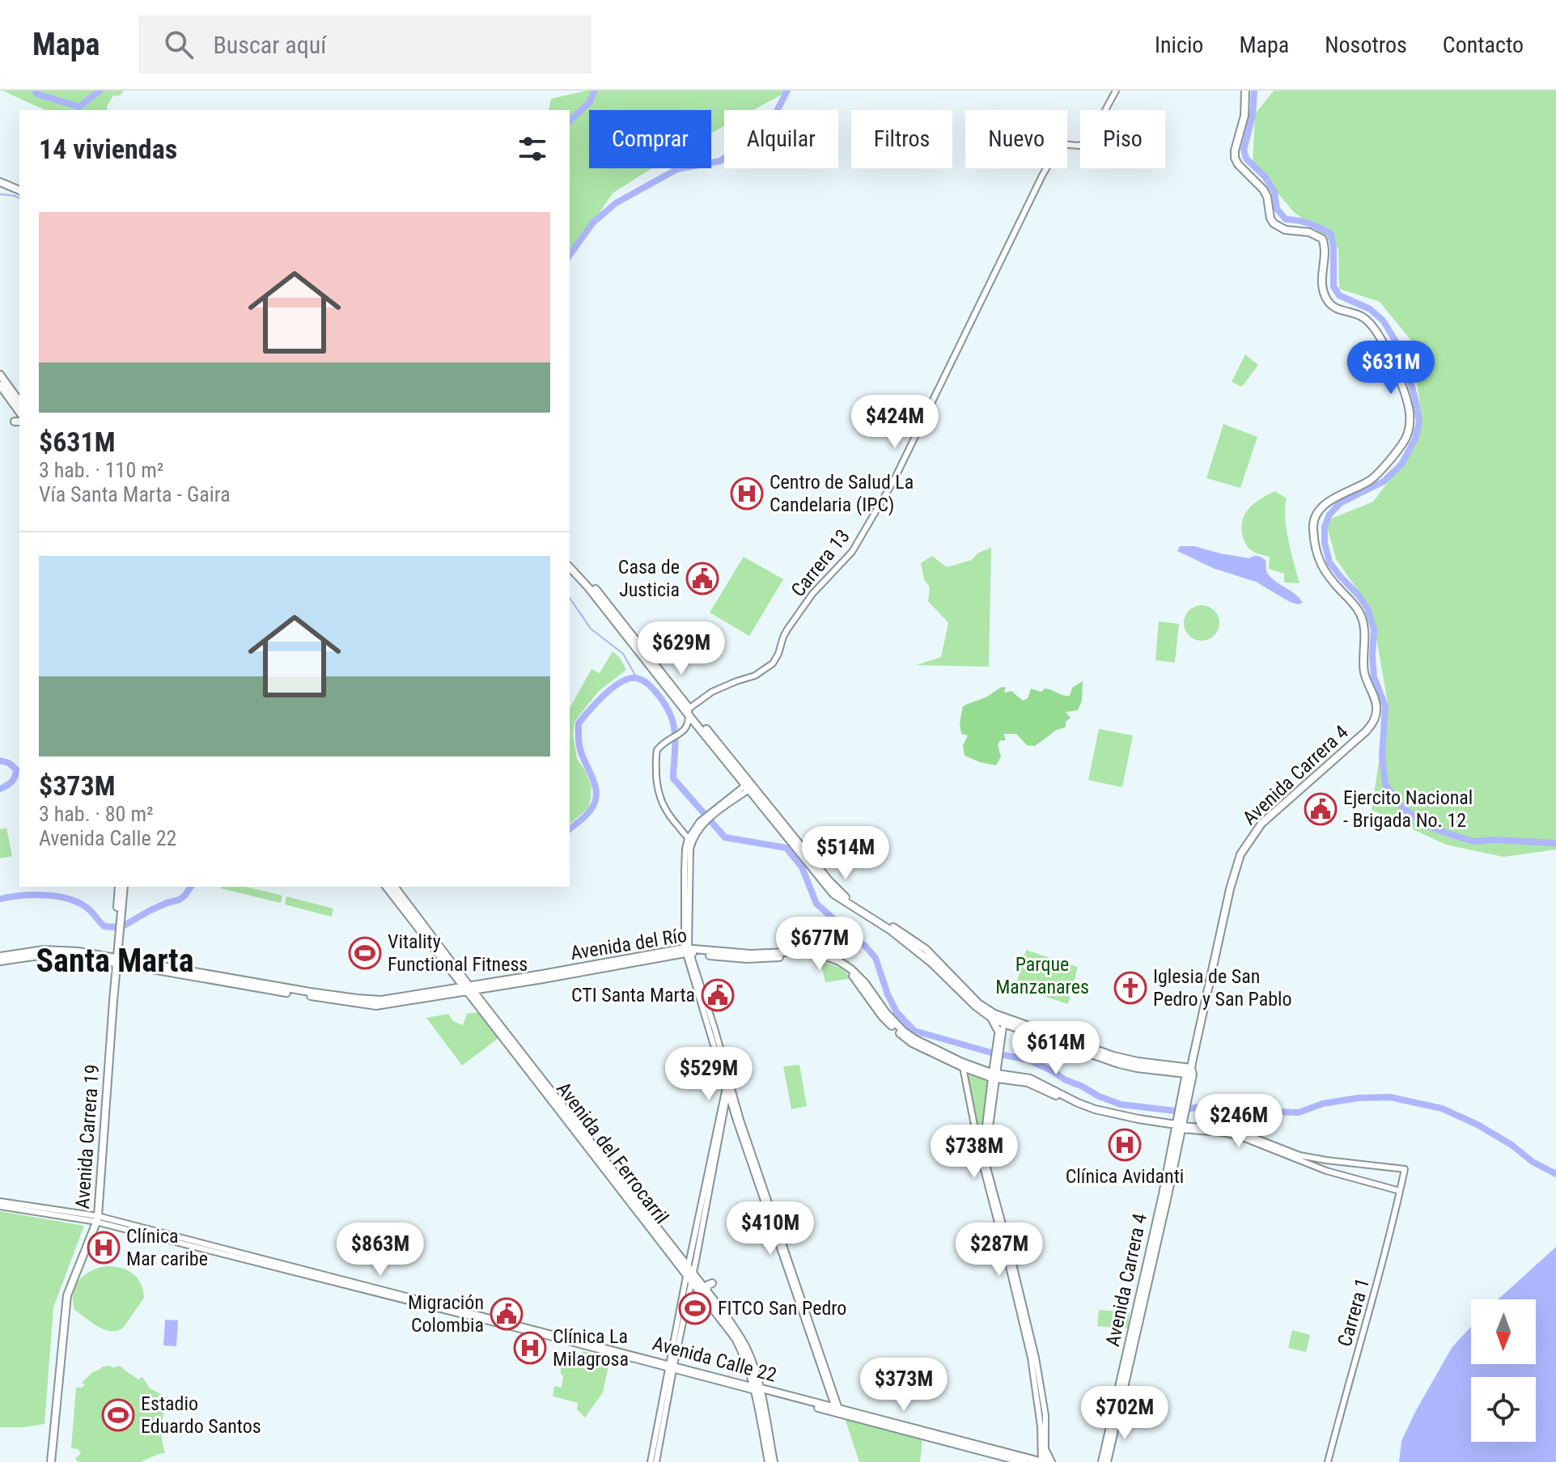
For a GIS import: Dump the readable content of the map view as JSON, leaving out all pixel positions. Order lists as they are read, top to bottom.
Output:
{
  "streets": {
    "main road": [
      "Avenida Carrera 4",
      "Avenida del Río",
      "Avenida Carrera 19",
      "Avenida del Ferrocarril",
      "Avenida Calle 22"
    ],
    "street": ["Carrera 13", "Carrera 1"]
  },
  "crossings": [
    ["Avenida Carrera 4", "Avenida del Río"],
    ["Avenida del Río", "Avenida Carrera 19"],
    ["Avenida del Río", "Avenida del Ferrocarril"],
    ["Avenida del Río", "Carrera 1"],
    ["Avenida Carrera 19", "Avenida Calle 22"],
    ["Avenida del Ferrocarril", "Avenida Calle 22"]
  ],
  "districts": ["Santa Marta"],
  "parks": ["Parque Manzanares"],
  "places": {
    "hospital": [
      "Centro de Salud La Candelaria (IPC)",
      "Clínica Avidanti",
      "Clínica Mar caribe",
      "Clínica La Milagrosa"
    ],
    "public building": [
      "Casa de Justicia",
      "Ejercito Nacional - Brigada No. 12",
      "CTI Santa Marta",
      "Migración Colombia"
    ],
    "sports": ["Vitality Functional Fitness", "FITCO San Pedro", "Estadio Eduardo Santos"],
    "church": ["Iglesia de San Pedro y San Pablo"]
  },
  "north": "bottom",
  "page": {
    "header": "Mapa",
    "search": "Buscar aquí",
    "nav": [
      "Inicio",
      "Mapa",
      "Nosotros",
      "Contacto"
    ],
    "chip": [
      "Comprar",
      "Alquilar",
      "Filtros",
      "Nuevo",
      "Piso"
    ],
    "heading": "14 viviendas",
    "list": [
      {
        "name": "$631M",
        "note": "3 hab. · 110 m² · Vía Santa Marta - Gaira"
      },
      {
        "name": "$373M",
        "note": "3 hab. · 80 m² · Avenida Calle 22"
      }
    ],
    "price": [
      "$631M",
      "$424M",
      "$629M",
      "$514M",
      "$677M",
      "$614M",
      "$529M",
      "$246M",
      "$738M",
      "$410M",
      "$863M",
      "$287M",
      "$373M",
      "$702M"
    ]
  }
}
